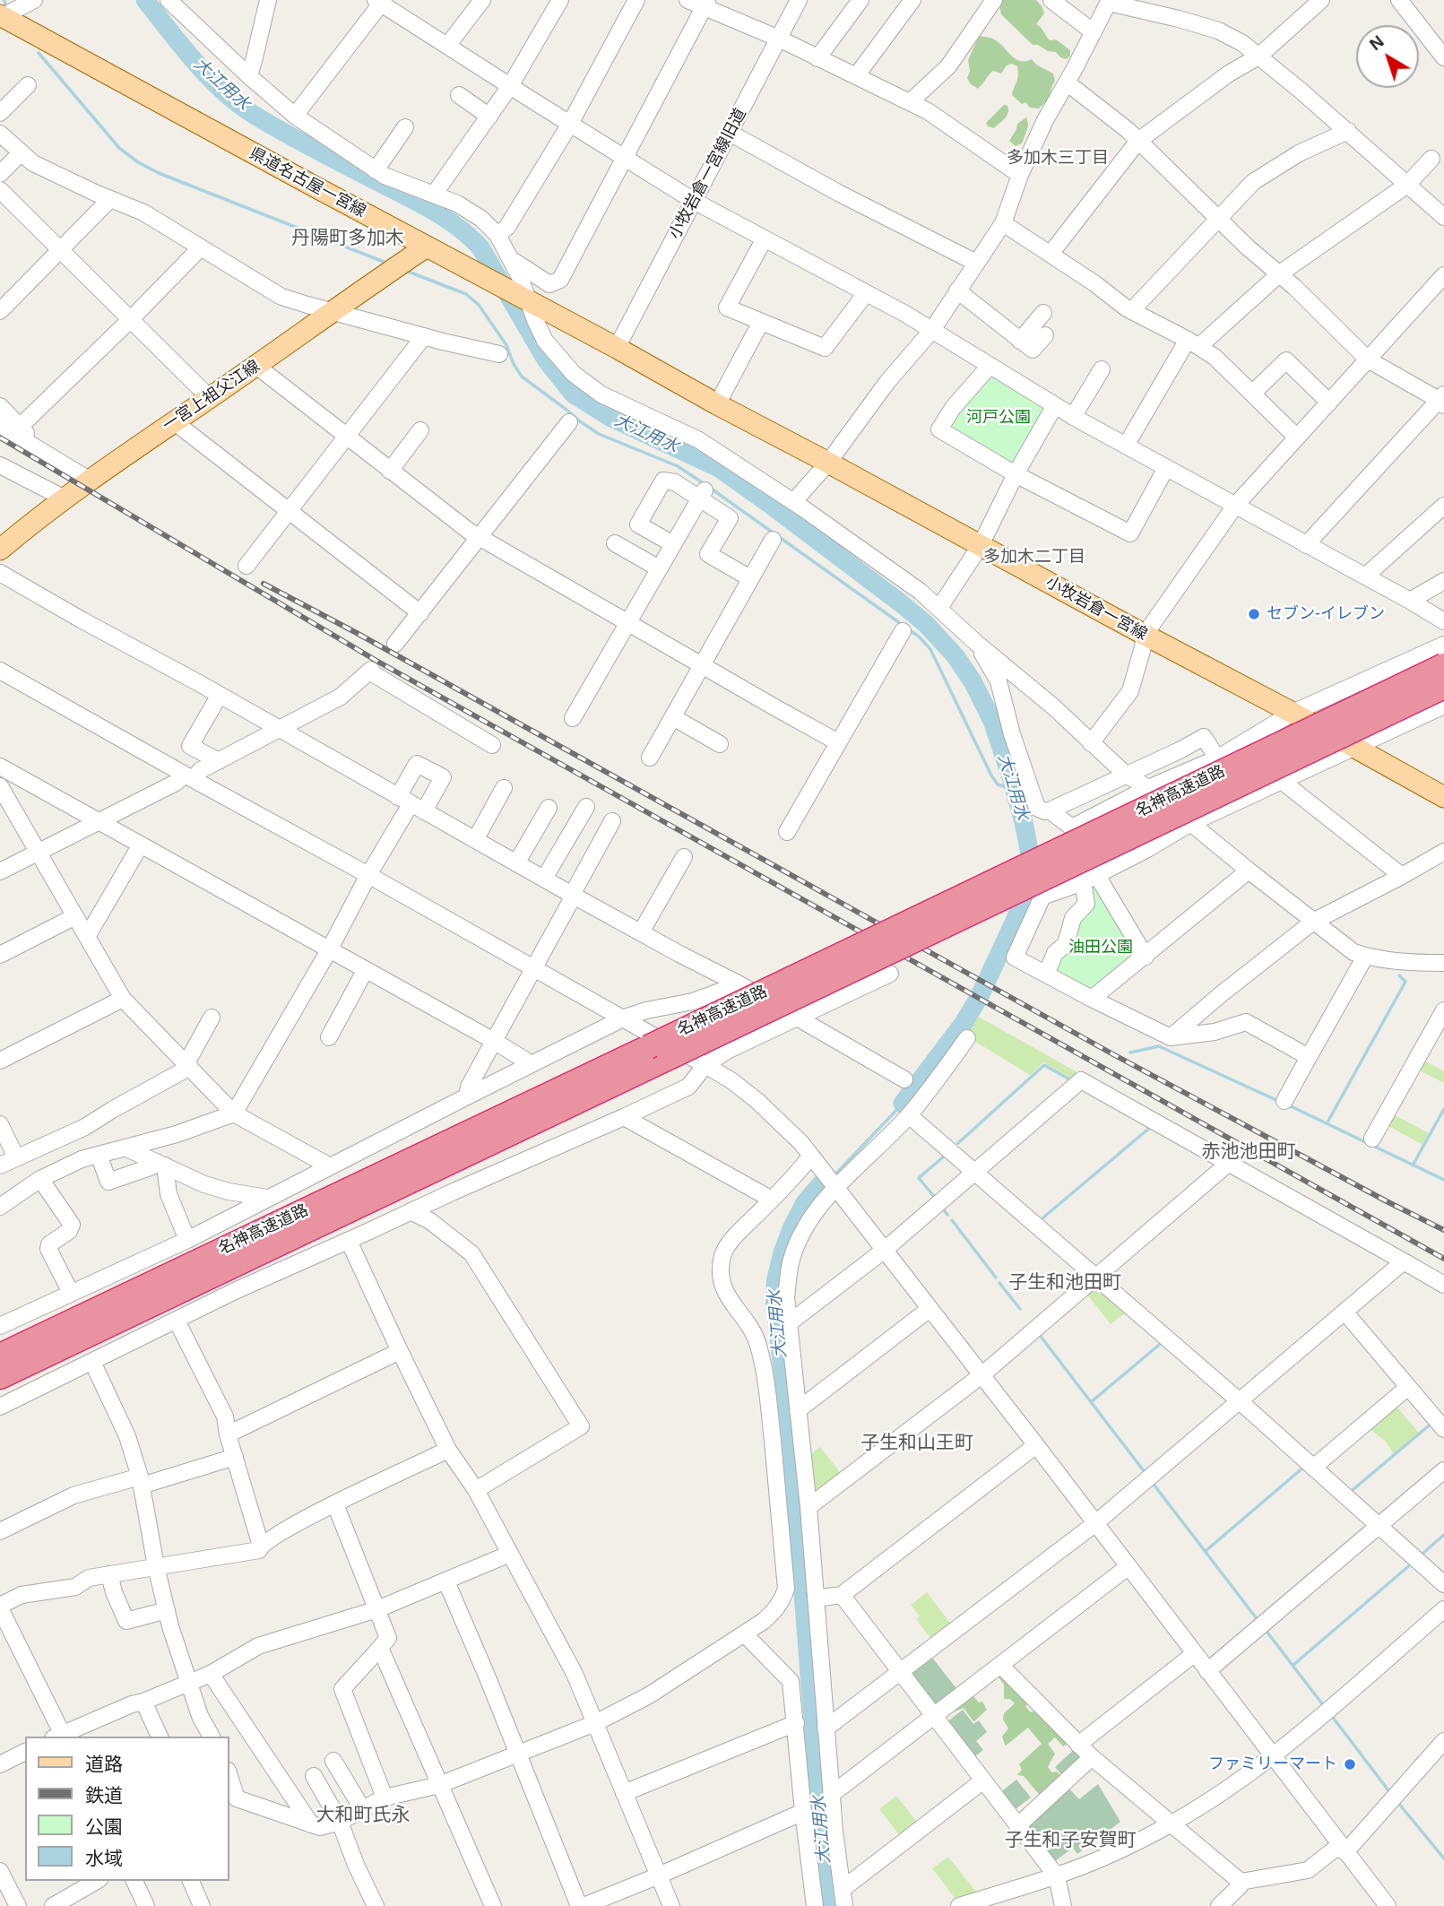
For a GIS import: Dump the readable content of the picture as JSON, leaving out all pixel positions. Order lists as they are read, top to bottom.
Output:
{
  "streets": {
    "highway": ["名神高速道路"],
    "main road": ["県道名古屋一宮線", "一宮上祖父江線", "小牧岩倉一宮線"],
    "street": ["小牧岩倉一宮線旧道"]
  },
  "crossings": [
    ["小牧岩倉一宮線旧道", "県道名古屋一宮線"],
    ["小牧岩倉一宮線旧道", "小牧岩倉一宮線"],
    ["県道名古屋一宮線", "一宮上祖父江線"],
    ["県道名古屋一宮線", "小牧岩倉一宮線"]
  ],
  "districts": [
    "多加木三丁目",
    "丹陽町多加木",
    "多加木二丁目",
    "赤池池田町",
    "子生和池田町",
    "子生和山王町",
    "大和町氏永",
    "子生和子安賀町"
  ],
  "water": ["大江用水"],
  "parks": ["河戸公園", "油田公園"],
  "places": ["セブン-イレブン", "ファミリーマート"],
  "legend": [
    "道路",
    "鉄道",
    "公園",
    "水域"
  ],
  "north": "top left"
}
